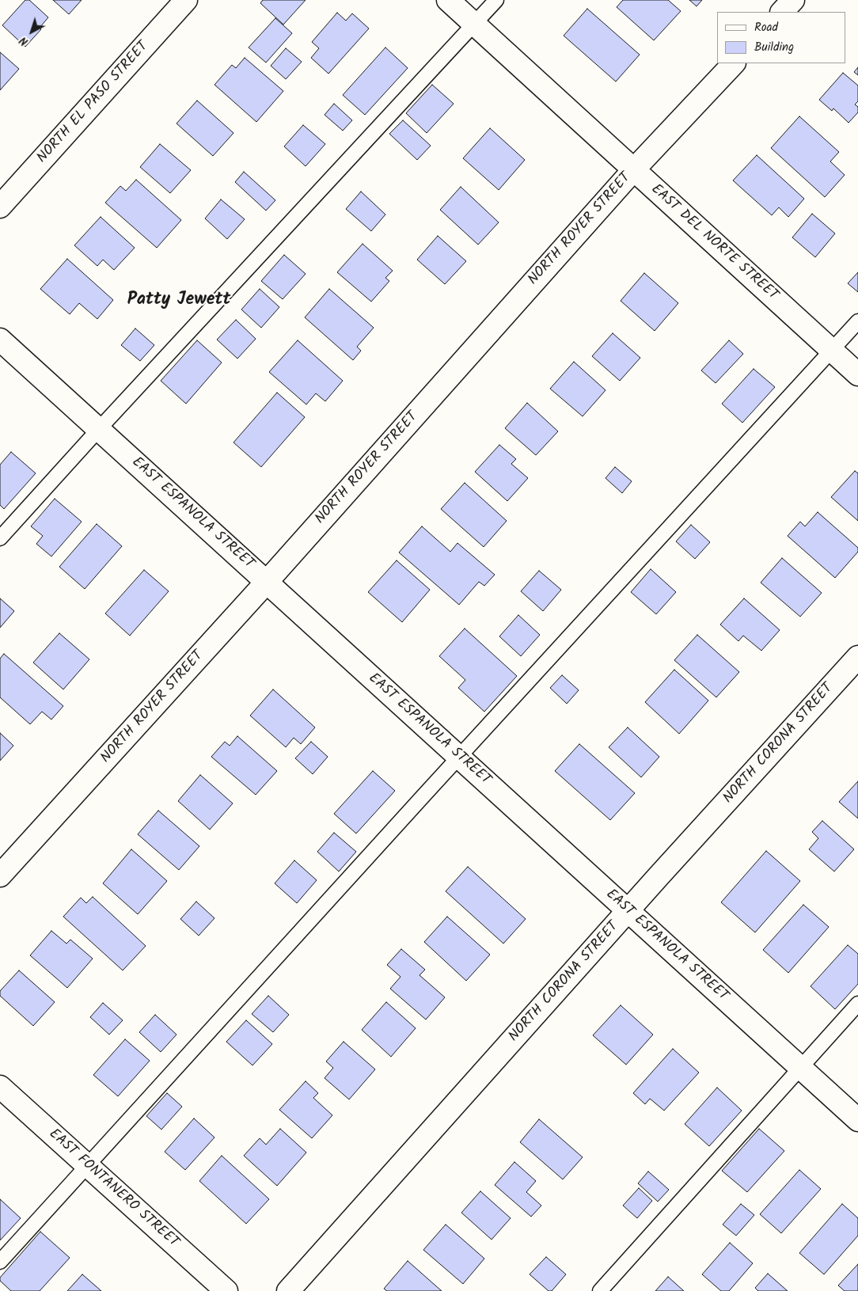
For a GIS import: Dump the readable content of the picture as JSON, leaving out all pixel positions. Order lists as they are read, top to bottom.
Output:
{
  "streets": {
    "street": [
      "NORTH EL PASO STREET",
      "NORTH ROYER STREET",
      "EAST DEL NORTE STREET",
      "EAST ESPANOLA STREET",
      "NORTH CORONA STREET",
      "EAST FONTANERO STREET"
    ]
  },
  "crossings": [
    ["NORTH ROYER STREET", "EAST DEL NORTE STREET"],
    ["NORTH ROYER STREET", "EAST ESPANOLA STREET"],
    ["EAST ESPANOLA STREET", "NORTH CORONA STREET"]
  ],
  "districts": ["Patty Jewett"],
  "legend": ["Road", "Building"],
  "north": "bottom left"
}
